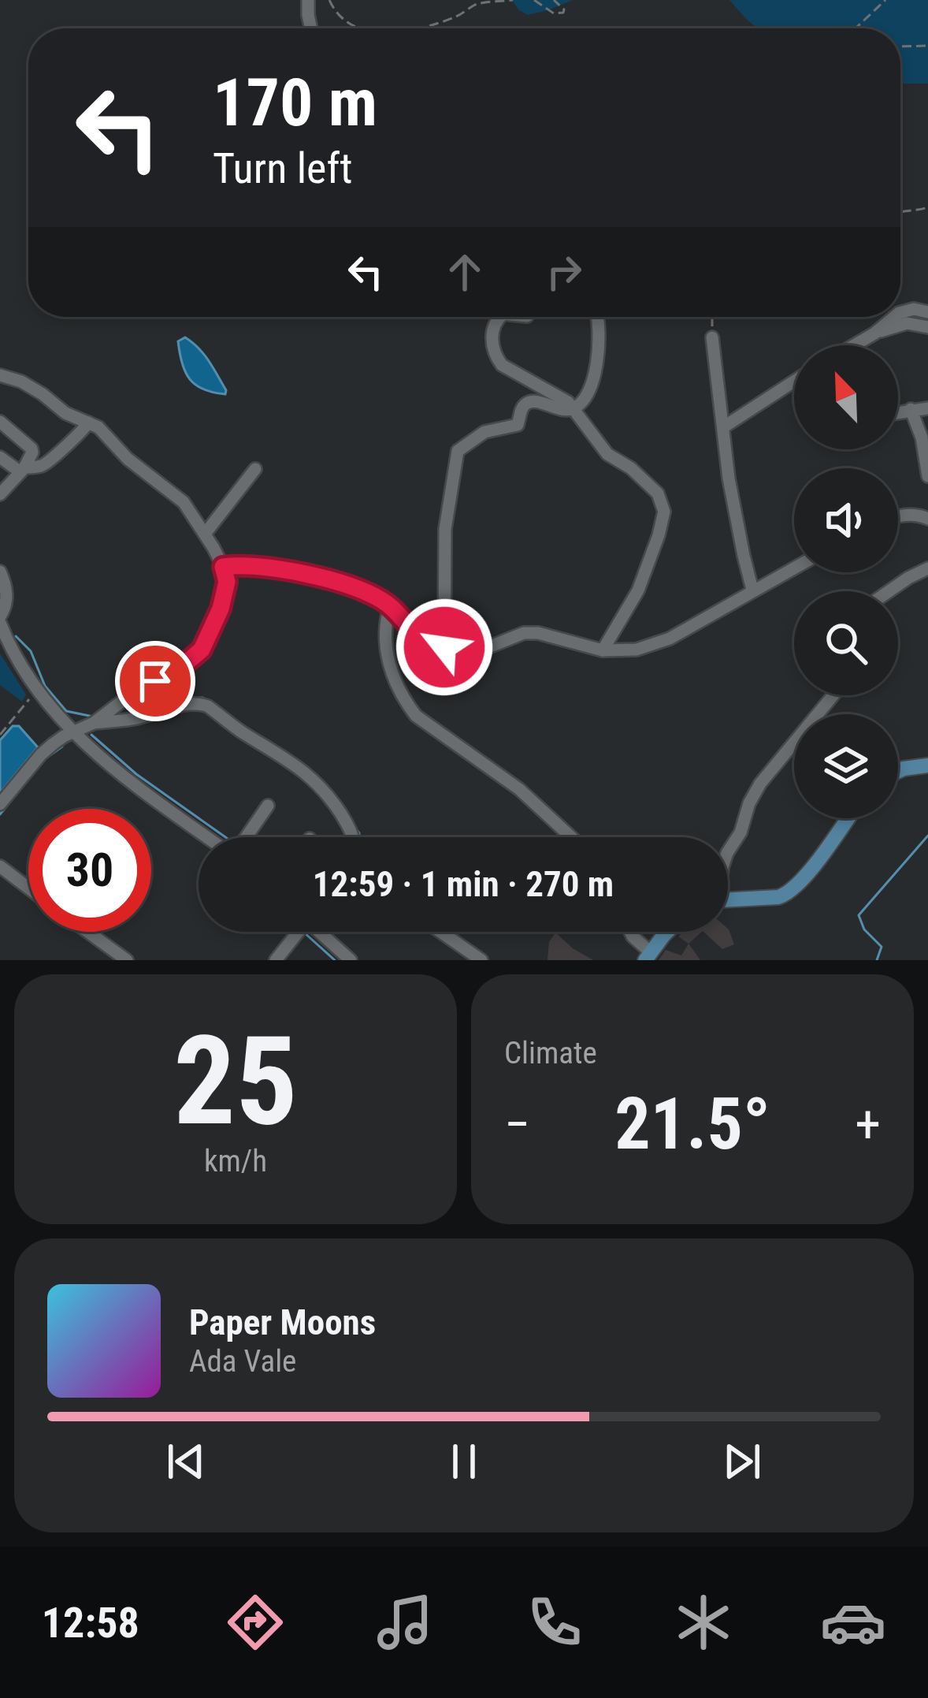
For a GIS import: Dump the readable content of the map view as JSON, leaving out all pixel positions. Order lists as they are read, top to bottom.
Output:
{
  "north": "top left",
  "page": {
    "turn": ["170 m", "Turn left"],
    "limit": "30",
    "trip": "12:59 · 1 min · 270 m",
    "tile": [
      ["25", "km/h"],
      "Climate"
    ],
    "heat": ["−", "21.5°", "+"],
    "song": ["Paper Moons", "Ada Vale"],
    "tabs": "12:58"
  }
}
